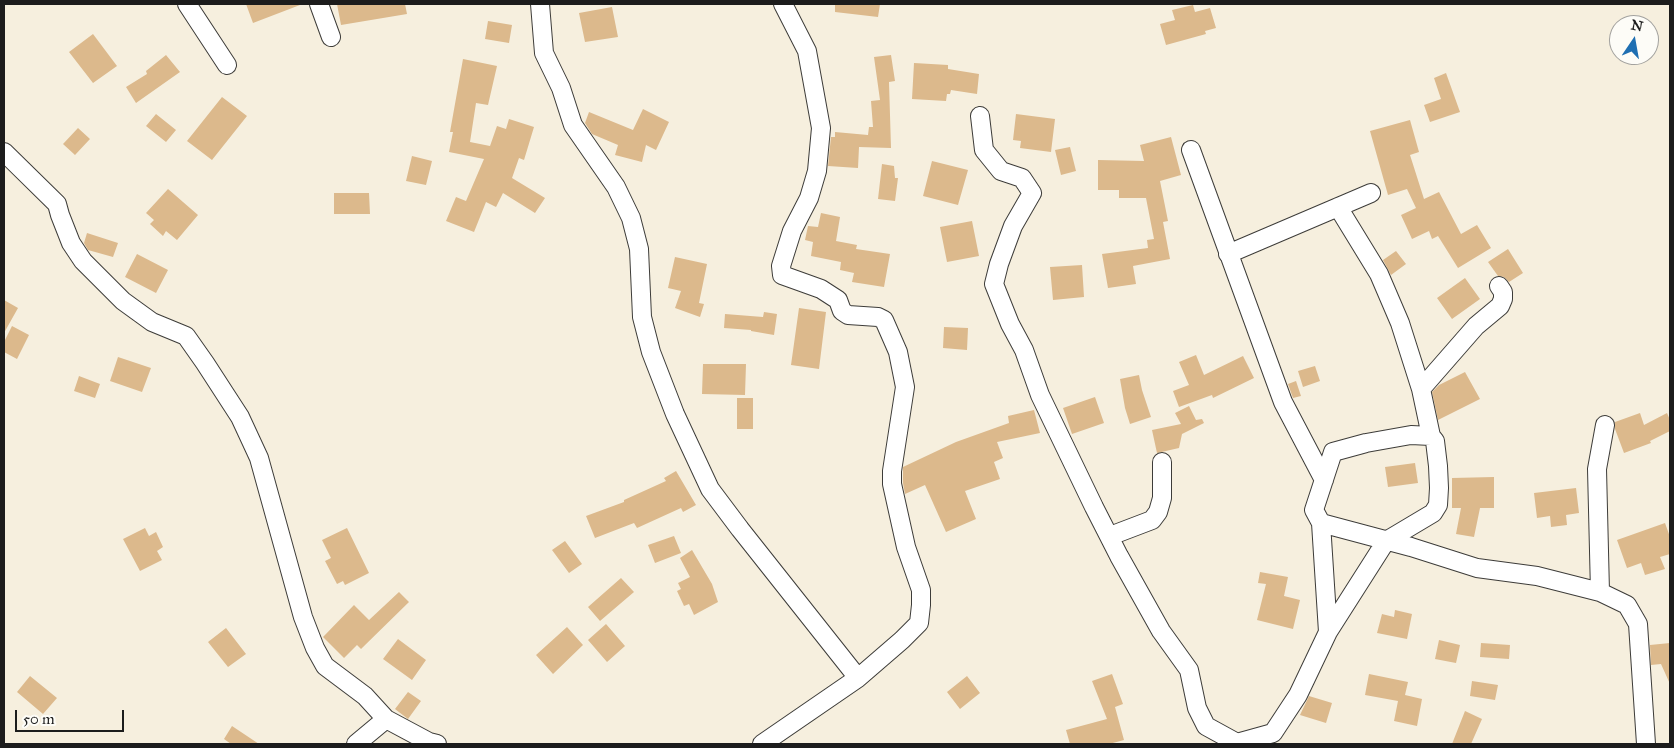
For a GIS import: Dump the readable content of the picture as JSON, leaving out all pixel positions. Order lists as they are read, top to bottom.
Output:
{
  "scale_bar": "50 m",
  "north": "top"
}
